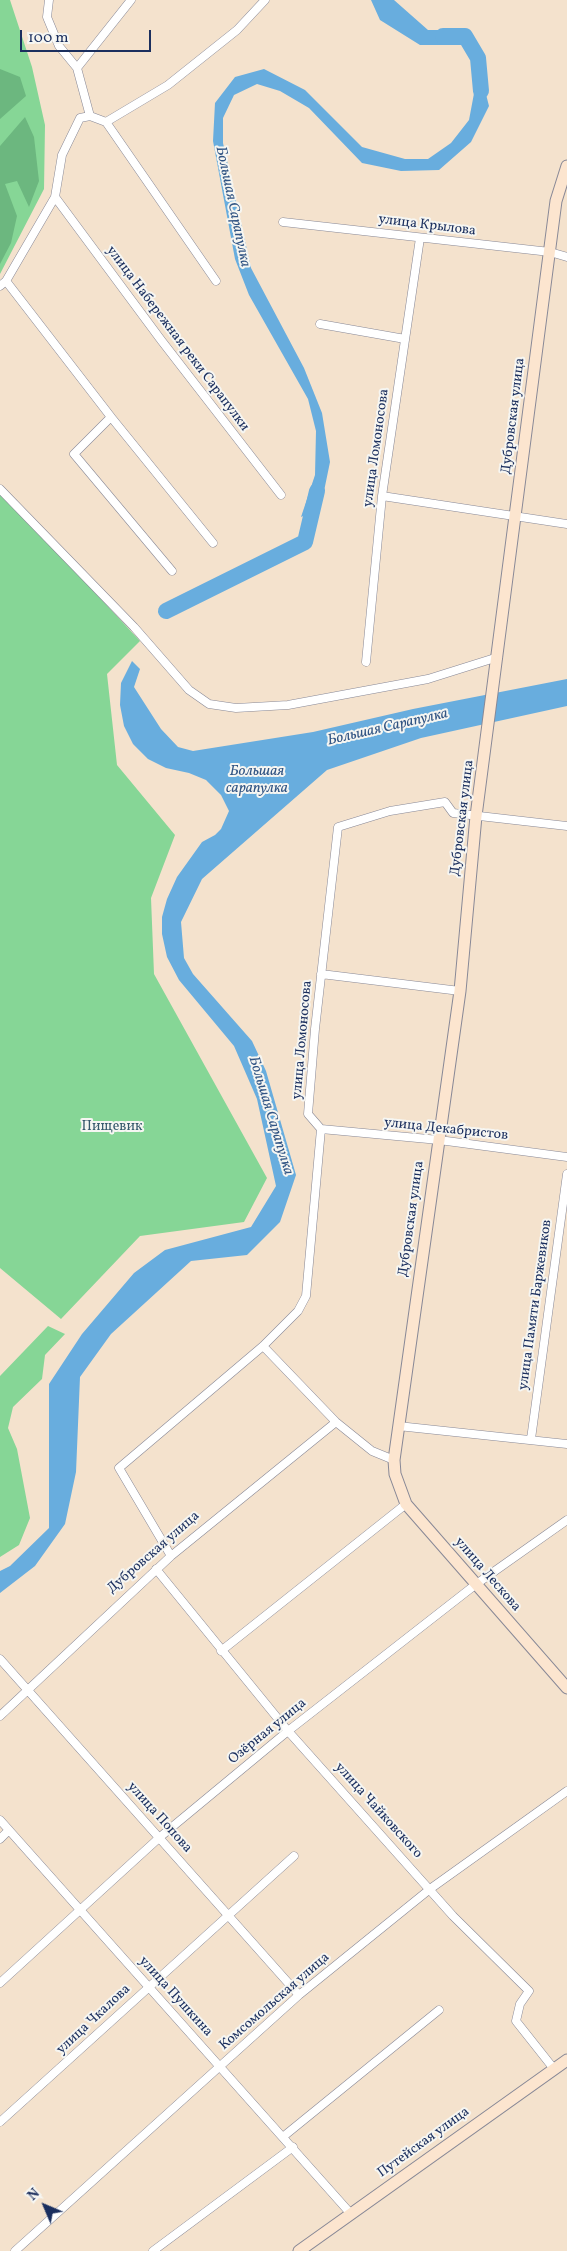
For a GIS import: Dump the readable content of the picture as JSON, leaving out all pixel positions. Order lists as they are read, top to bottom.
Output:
{
  "streets": {
    "street": [
      "улица Крылова",
      "улица Набережная реки Сарапулки",
      "Дубровская улица",
      "улица Ломоносова",
      "улица Декабристов",
      "улица Памяти Баржевиков",
      "улица Лескова",
      "Озёрная улица",
      "улица Чайковского",
      "улица Попова",
      "улица Пушкина",
      "Комсомольская улица",
      "улица Чкалова",
      "Путейская улица"
    ]
  },
  "crossings": [
    ["улица Крылова", "Дубровская улица"],
    ["улица Крылова", "улица Ломоносова"],
    ["Дубровская улица", "улица Ломоносова"],
    ["Дубровская улица", "улица Декабристов"],
    ["Дубровская улица", "улица Лескова"],
    ["Дубровская улица", "улица Чайковского"],
    ["Дубровская улица", "улица Попова"],
    ["улица Ломоносова", "улица Декабристов"],
    ["улица Лескова", "Озёрная улица"],
    ["Озёрная улица", "улица Чайковского"],
    ["Озёрная улица", "улица Попова"],
    ["Озёрная улица", "улица Пушкина"],
    ["улица Чайковского", "Комсомольская улица"],
    ["улица Чайковского", "Путейская улица"],
    ["улица Попова", "Комсомольская улица"],
    ["улица Попова", "улица Чкалова"],
    ["улица Пушкина", "Комсомольская улица"],
    ["улица Пушкина", "улица Чкалова"],
    ["улица Пушкина", "Путейская улица"]
  ],
  "water": ["Большая Сарапулка", "Большая сарапулка"],
  "parks": ["Пищевик"],
  "scale_bar": "100 m",
  "north": "top left"
}
